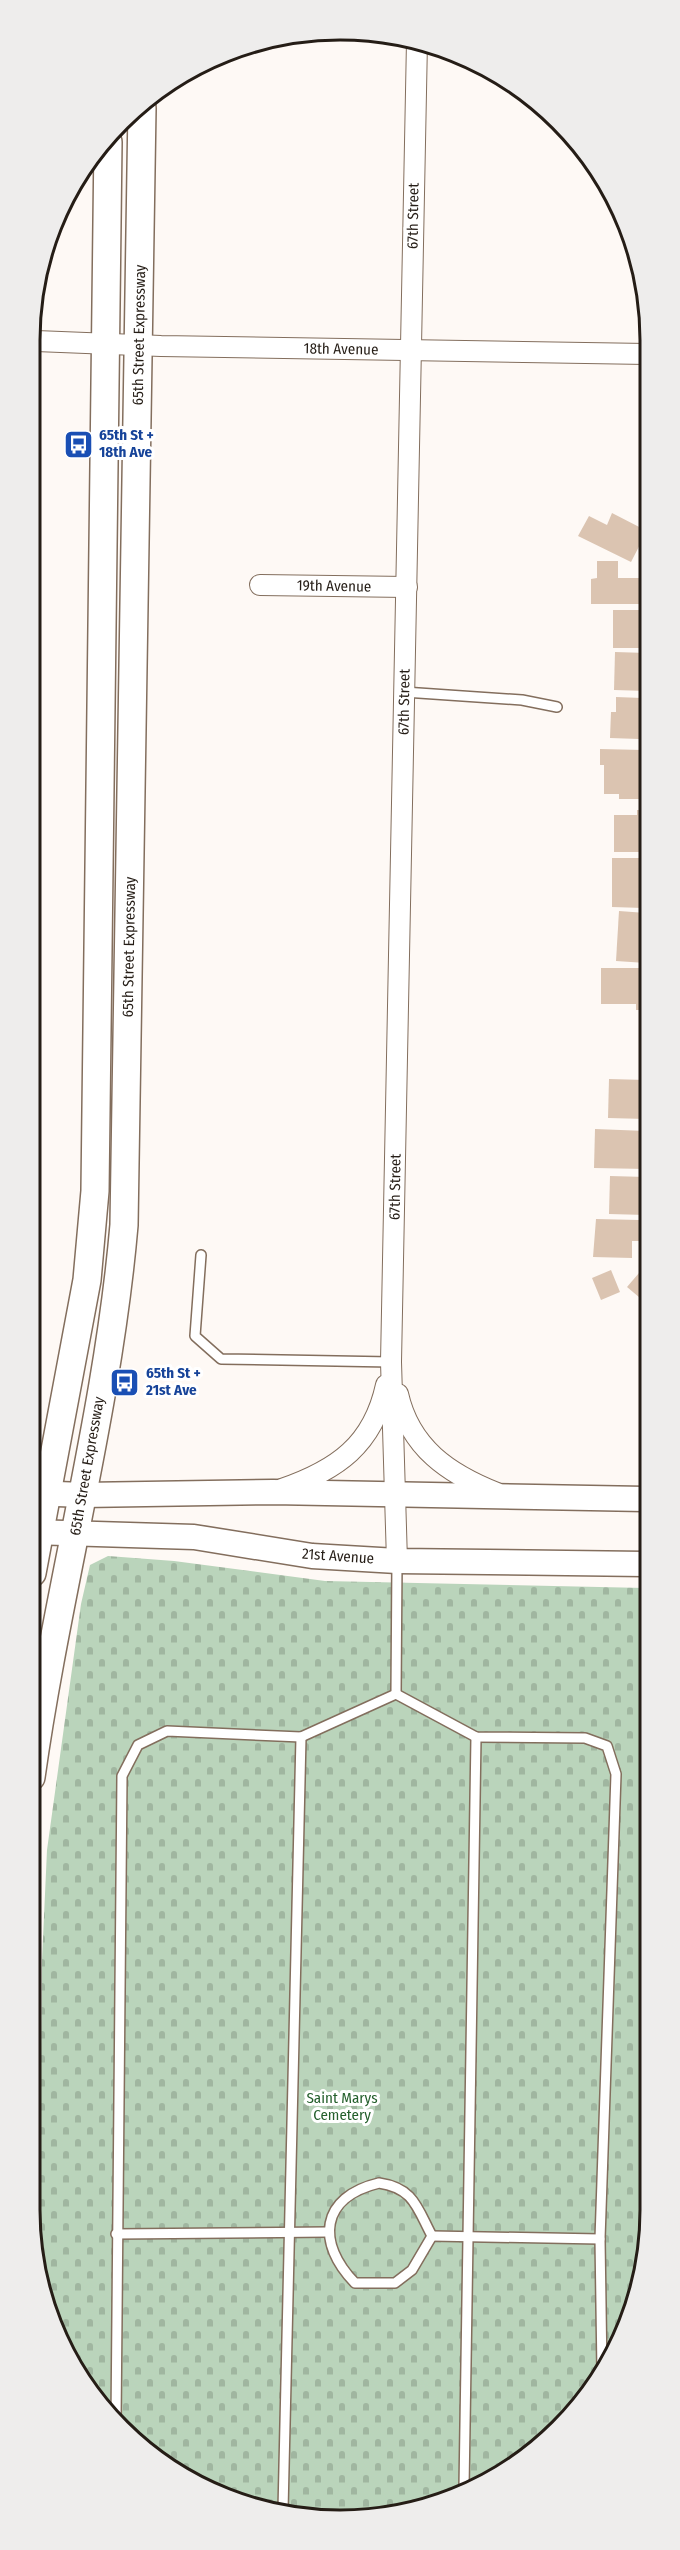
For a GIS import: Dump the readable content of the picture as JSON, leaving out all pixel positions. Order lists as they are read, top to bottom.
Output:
{
  "streets": {
    "main road": ["65th Street Expressway"],
    "street": [
      "67th Street",
      "18th Avenue",
      "19th Avenue",
      "21st Avenue"
    ]
  },
  "crossings": [
    ["67th Street", "18th Avenue"],
    ["67th Street", "19th Avenue"],
    ["67th Street", "21st Avenue"],
    ["65th Street Expressway", "18th Avenue"],
    ["65th Street Expressway", "21st Avenue"]
  ],
  "parks": ["Saint Marys Cemetery"],
  "places": {
    "bus stop": ["65th St + 18th Ave", "65th St + 21st Ave"]
  }
}
